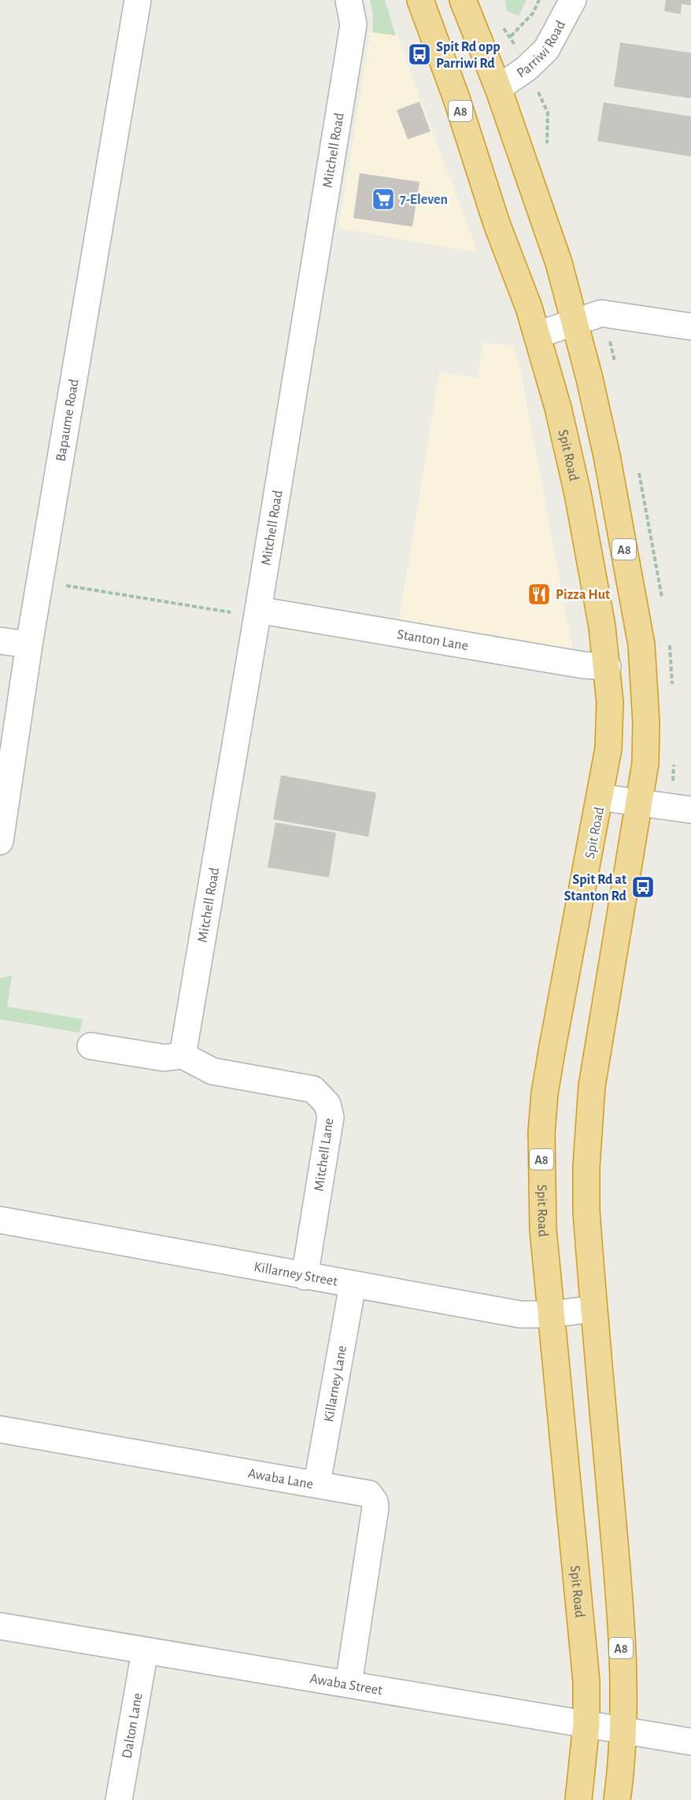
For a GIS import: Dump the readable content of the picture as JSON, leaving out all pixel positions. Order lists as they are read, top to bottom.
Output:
{
  "streets": {
    "highway": ["A8", "Spit Road"],
    "street": [
      "Parriwi Road",
      "Mitchell Road",
      "Bapaume Road",
      "Stanton Lane",
      "Mitchell Lane",
      "Killarney Street",
      "Killarney Lane",
      "Awaba Lane",
      "Awaba Street",
      "Dalton Lane"
    ]
  },
  "crossings": [
    ["Parriwi Road", "A8"],
    ["A8", "Killarney Street"],
    ["A8", "Awaba Street"],
    ["Mitchell Road", "Stanton Lane"],
    ["Mitchell Road", "Mitchell Lane"],
    ["Spit Road", "Stanton Lane"],
    ["Spit Road", "Killarney Street"],
    ["Spit Road", "Awaba Street"],
    ["Mitchell Lane", "Killarney Street"],
    ["Killarney Street", "Killarney Lane"],
    ["Killarney Lane", "Awaba Lane"],
    ["Awaba Lane", "Awaba Street"],
    ["Awaba Street", "Dalton Lane"]
  ],
  "places": {
    "bus stop": ["Spit Rd opp Parriwi Rd", "Spit Rd at Stanton Rd"],
    "supermarket": ["7-Eleven"],
    "restaurant": ["Pizza Hut"]
  }
}
